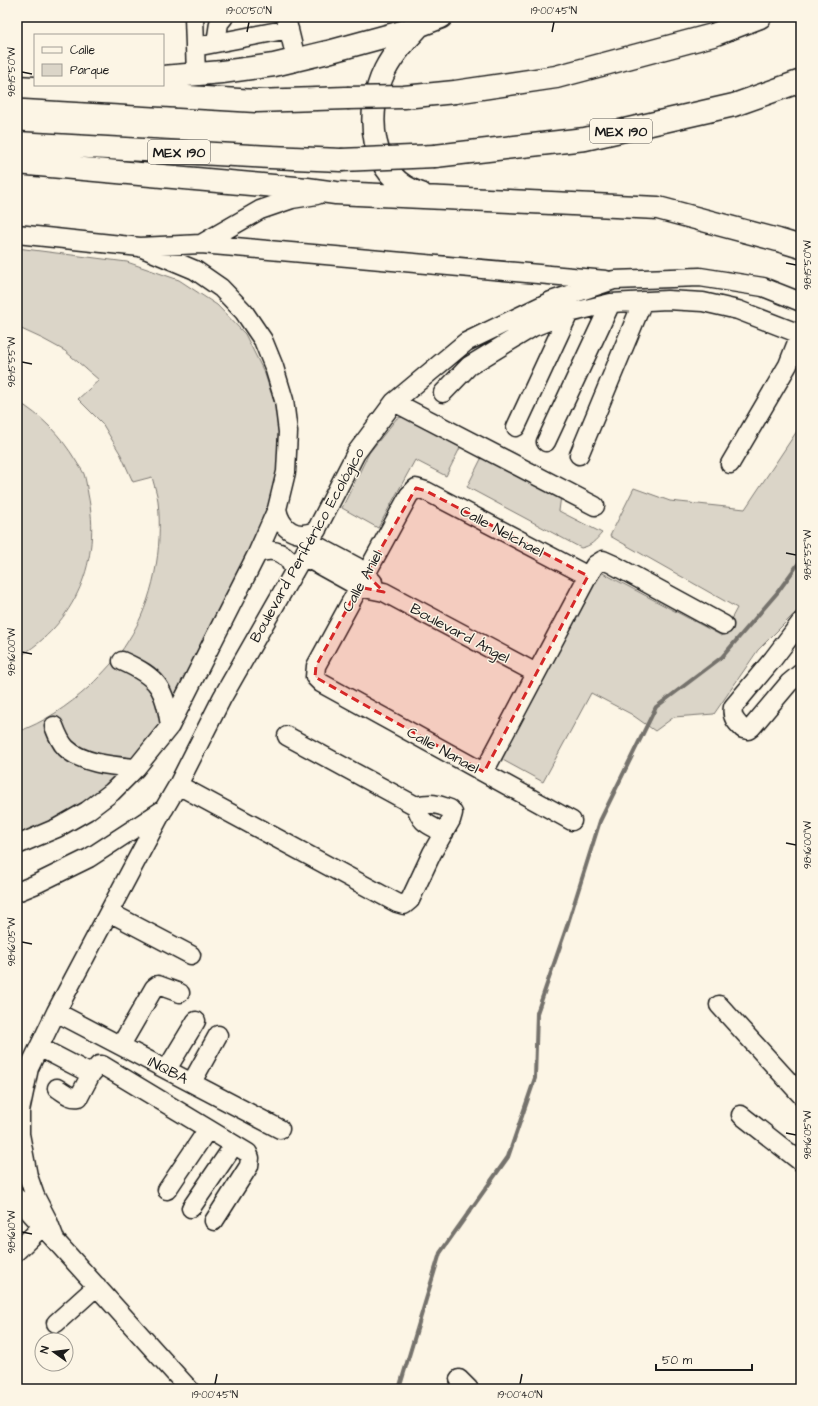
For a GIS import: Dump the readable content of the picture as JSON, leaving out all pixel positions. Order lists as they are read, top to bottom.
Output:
{
  "streets": {
    "highway": ["MEX 190"],
    "street": [
      "Calle Nelchael",
      "Boulevard Periférico Ecológico",
      "Calle Aniel",
      "Boulevard Ángel",
      "Calle Nanael",
      "INQBA"
    ]
  },
  "crossings": [
    ["Calle Nelchael", "Calle Aniel"],
    ["Boulevard Periférico Ecológico", "Boulevard Ángel"],
    ["Calle Aniel", "Boulevard Ángel"],
    ["Calle Aniel", "Calle Nanael"]
  ],
  "legend": ["Calle", "Parque"],
  "scale_bar": "50 m",
  "north": "left",
  "coordinates": [
    "19°00'50\"N",
    "19°00'45\"N",
    "98°15'50\"W",
    "98°15'55\"W",
    "98°16'00\"W",
    "98°16'05\"W",
    "98°16'10\"W",
    "19°00'40\"N"
  ]
}
